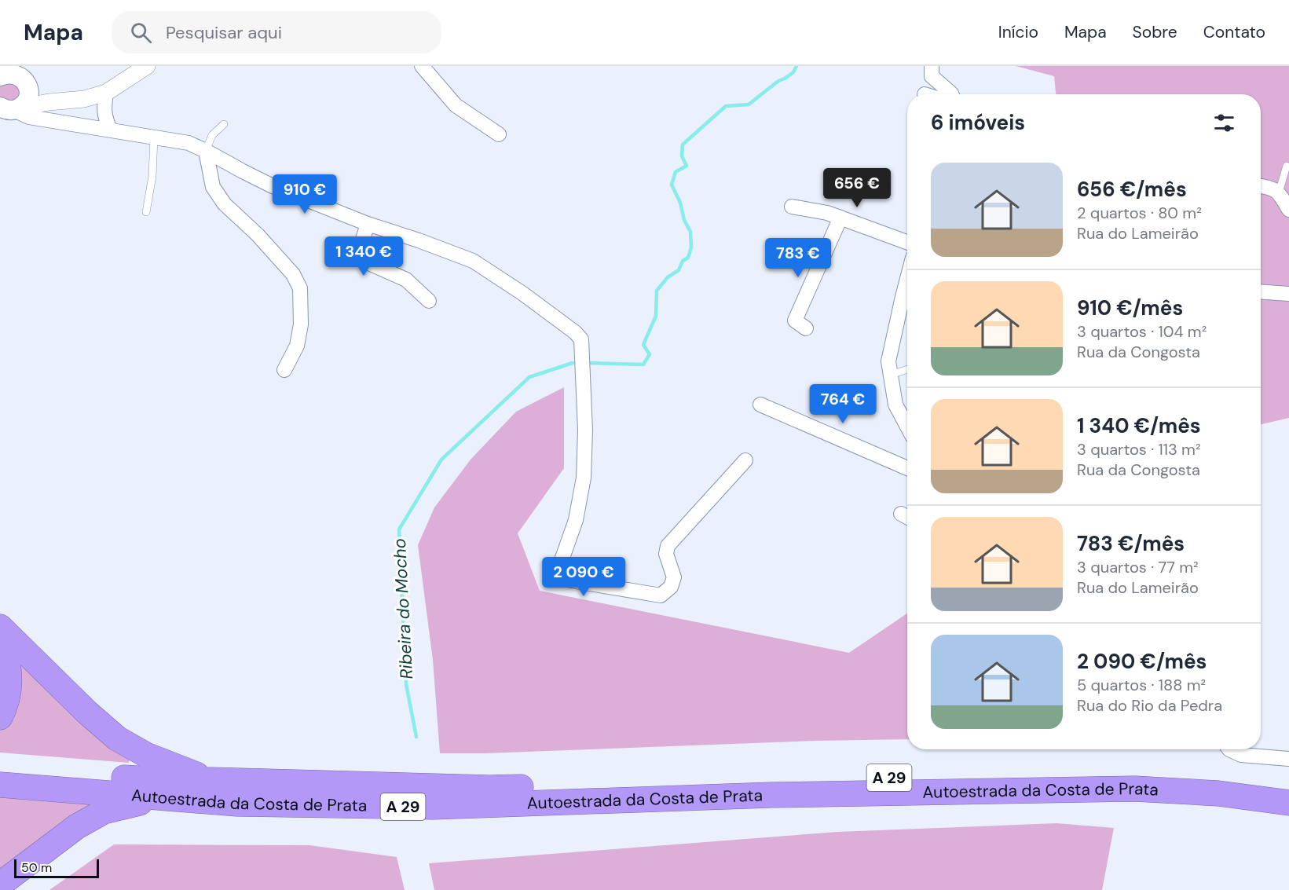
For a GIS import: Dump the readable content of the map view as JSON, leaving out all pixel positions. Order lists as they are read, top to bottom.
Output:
{
  "streets": {
    "highway": ["A 29", "Autoestrada da Costa de Prata"]
  },
  "crossings": [
    ["A 29", "Autoestrada da Costa de Prata"]
  ],
  "water": ["Ribeira do Mocho"],
  "scale_bar": "50 m",
  "page": {
    "header": "Mapa",
    "search": "Pesquisar aqui",
    "nav": [
      "Início",
      "Mapa",
      "Sobre",
      "Contato"
    ],
    "heading": "6 imóveis",
    "list": [
      {
        "name": "656 €/mês",
        "note": "2 quartos · 80 m² · Rua do Lameirão"
      },
      {
        "name": "910 €/mês",
        "note": "3 quartos · 104 m² · Rua da Congosta"
      },
      {
        "name": "1 340 €/mês",
        "note": "3 quartos · 113 m² · Rua da Congosta"
      },
      {
        "name": "783 €/mês",
        "note": "3 quartos · 77 m² · Rua do Lameirão"
      },
      {
        "name": "2 090 €/mês",
        "note": "5 quartos · 188 m² · Rua do Rio da Pedra"
      }
    ],
    "price": [
      "656 €",
      "910 €",
      "1 340 €",
      "783 €",
      "764 €",
      "2 090 €"
    ],
    "scale": "50 m"
  }
}
